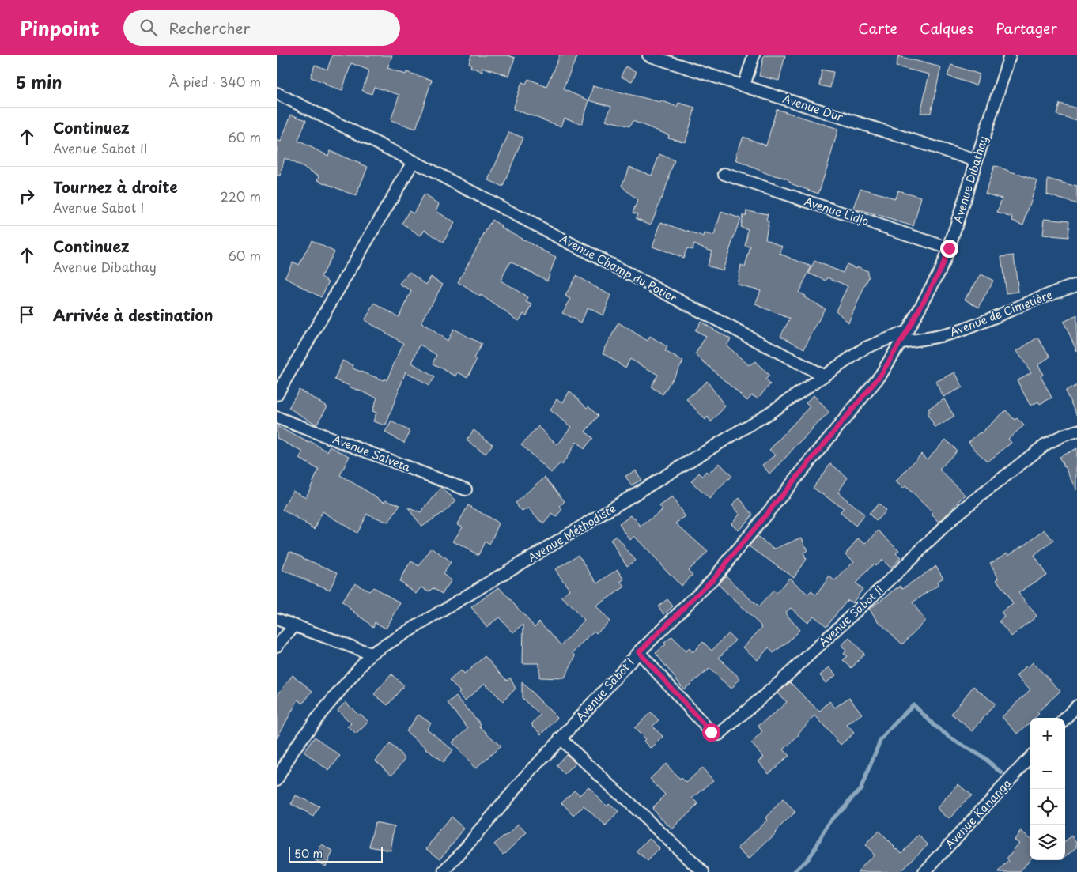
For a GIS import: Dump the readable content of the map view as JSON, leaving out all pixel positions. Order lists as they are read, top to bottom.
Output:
{
  "streets": {
    "street": [
      "Avenue Dur",
      "Avenue Dibathay",
      "Avenue Lidjo",
      "Avenue Champ du Potier",
      "Avenue de Cimetière",
      "Avenue Salveta",
      "Avenue Méthodiste",
      "Avenue Sabot II",
      "Avenue Sabot I",
      "Avenue Kananga"
    ]
  },
  "crossings": [
    ["Avenue Dur", "Avenue Dibathay"],
    ["Avenue Dibathay", "Avenue Lidjo"],
    ["Avenue Dibathay", "Avenue de Cimetière"],
    ["Avenue Dibathay", "Avenue Méthodiste"],
    ["Avenue Dibathay", "Avenue Sabot I"],
    ["Avenue Champ du Potier", "Avenue Méthodiste"],
    ["Avenue de Cimetière", "Avenue Sabot I"],
    ["Avenue Sabot II", "Avenue Sabot I"]
  ],
  "scale_bar": "50 m",
  "page": {
    "header": "Pinpoint",
    "search": "Rechercher",
    "nav": ["Carte", "Calques", "Partager"],
    "heading": ["5 min", "À pied · 340 m"],
    "list": [
      ["Continuez", "Avenue Sabot II", "60 m"],
      ["Tournez à droite", "Avenue Sabot I", "220 m"],
      ["Continuez", "Avenue Dibathay", "60 m"],
      "Arrivée à destination"
    ],
    "map_buttons": ["+", "−"],
    "scale": "50 m"
  }
}
